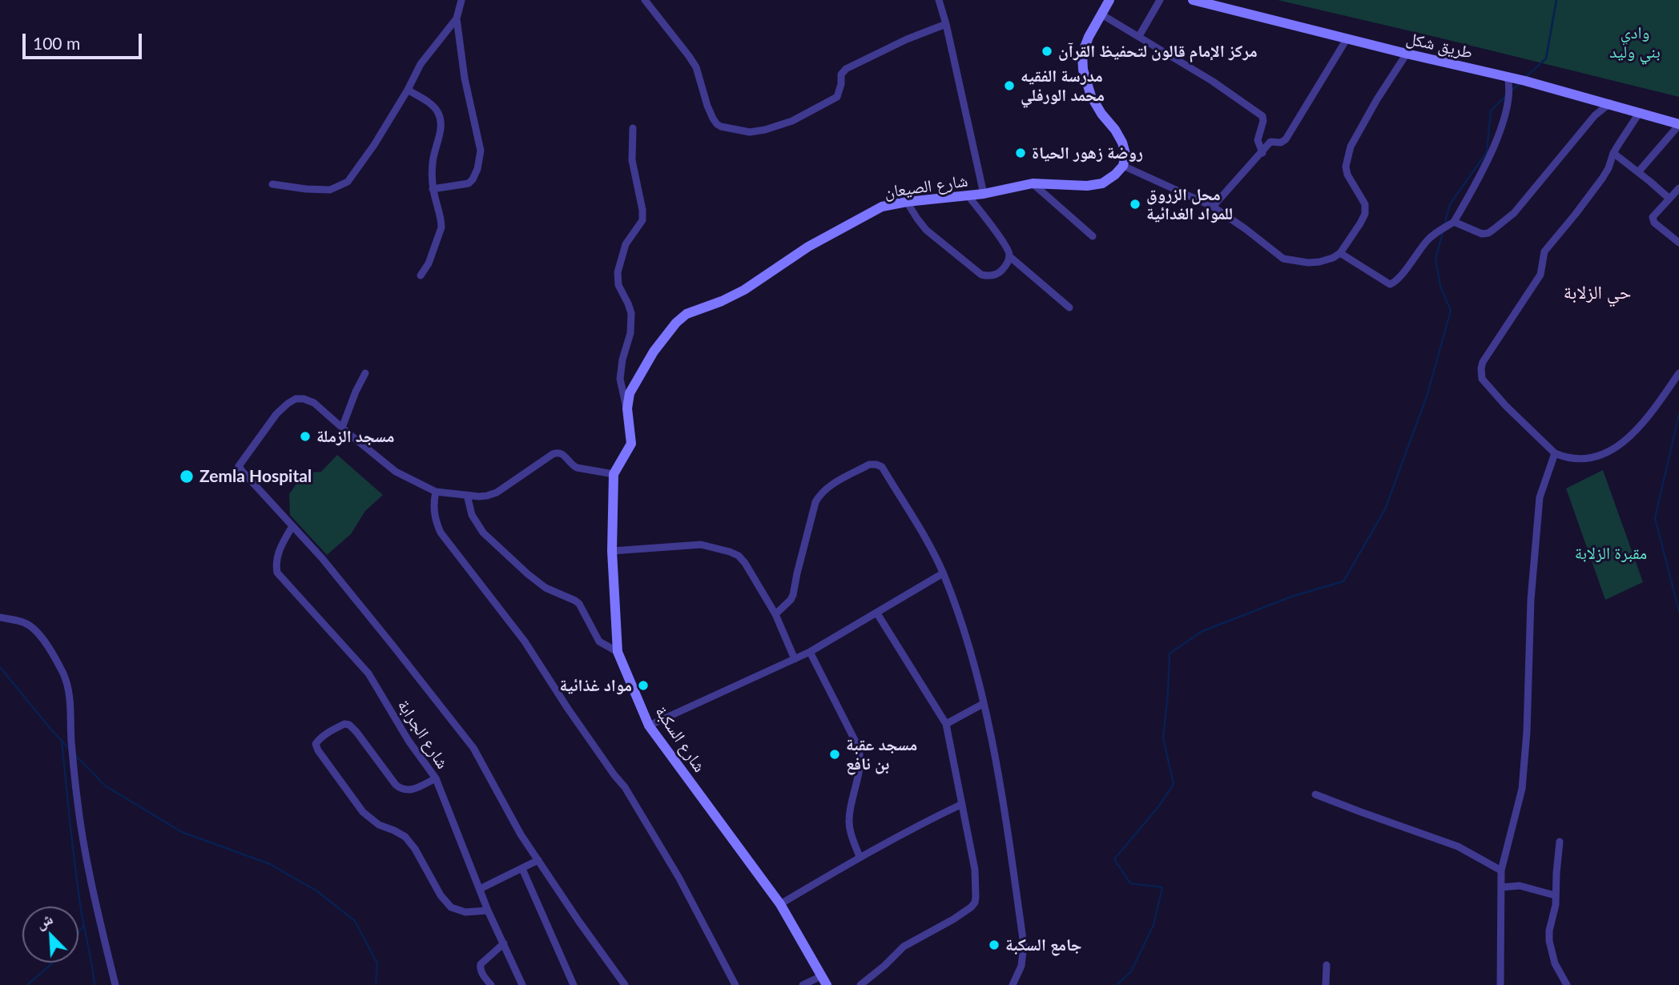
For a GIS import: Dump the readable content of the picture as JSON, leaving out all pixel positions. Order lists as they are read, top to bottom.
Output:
{
  "streets": {
    "main road": ["طريق شكل", "شارع الصيعان", "شارع السكبة"],
    "street": ["شارع الجرابة"]
  },
  "crossings": [
    ["شارع الصيعان", "شارع السكبة"]
  ],
  "districts": ["حي الزلابة"],
  "parks": ["وادي بني وليد", "مقبرة الزلابة"],
  "places": [
    "مركز الإمام قالون لتحفيظ القرآن",
    "مدرسة الفقيه محمد الورفلي",
    "روضة زهور الحياة",
    "محل الزروق للمواد الغدائية",
    "مسجد الزملة",
    "Zemla Hospital",
    "مواد غذائية",
    "مسجد عقبة بن نافع",
    "جامع السكبة"
  ],
  "scale_bar": "100 m",
  "north": "top left"
}
